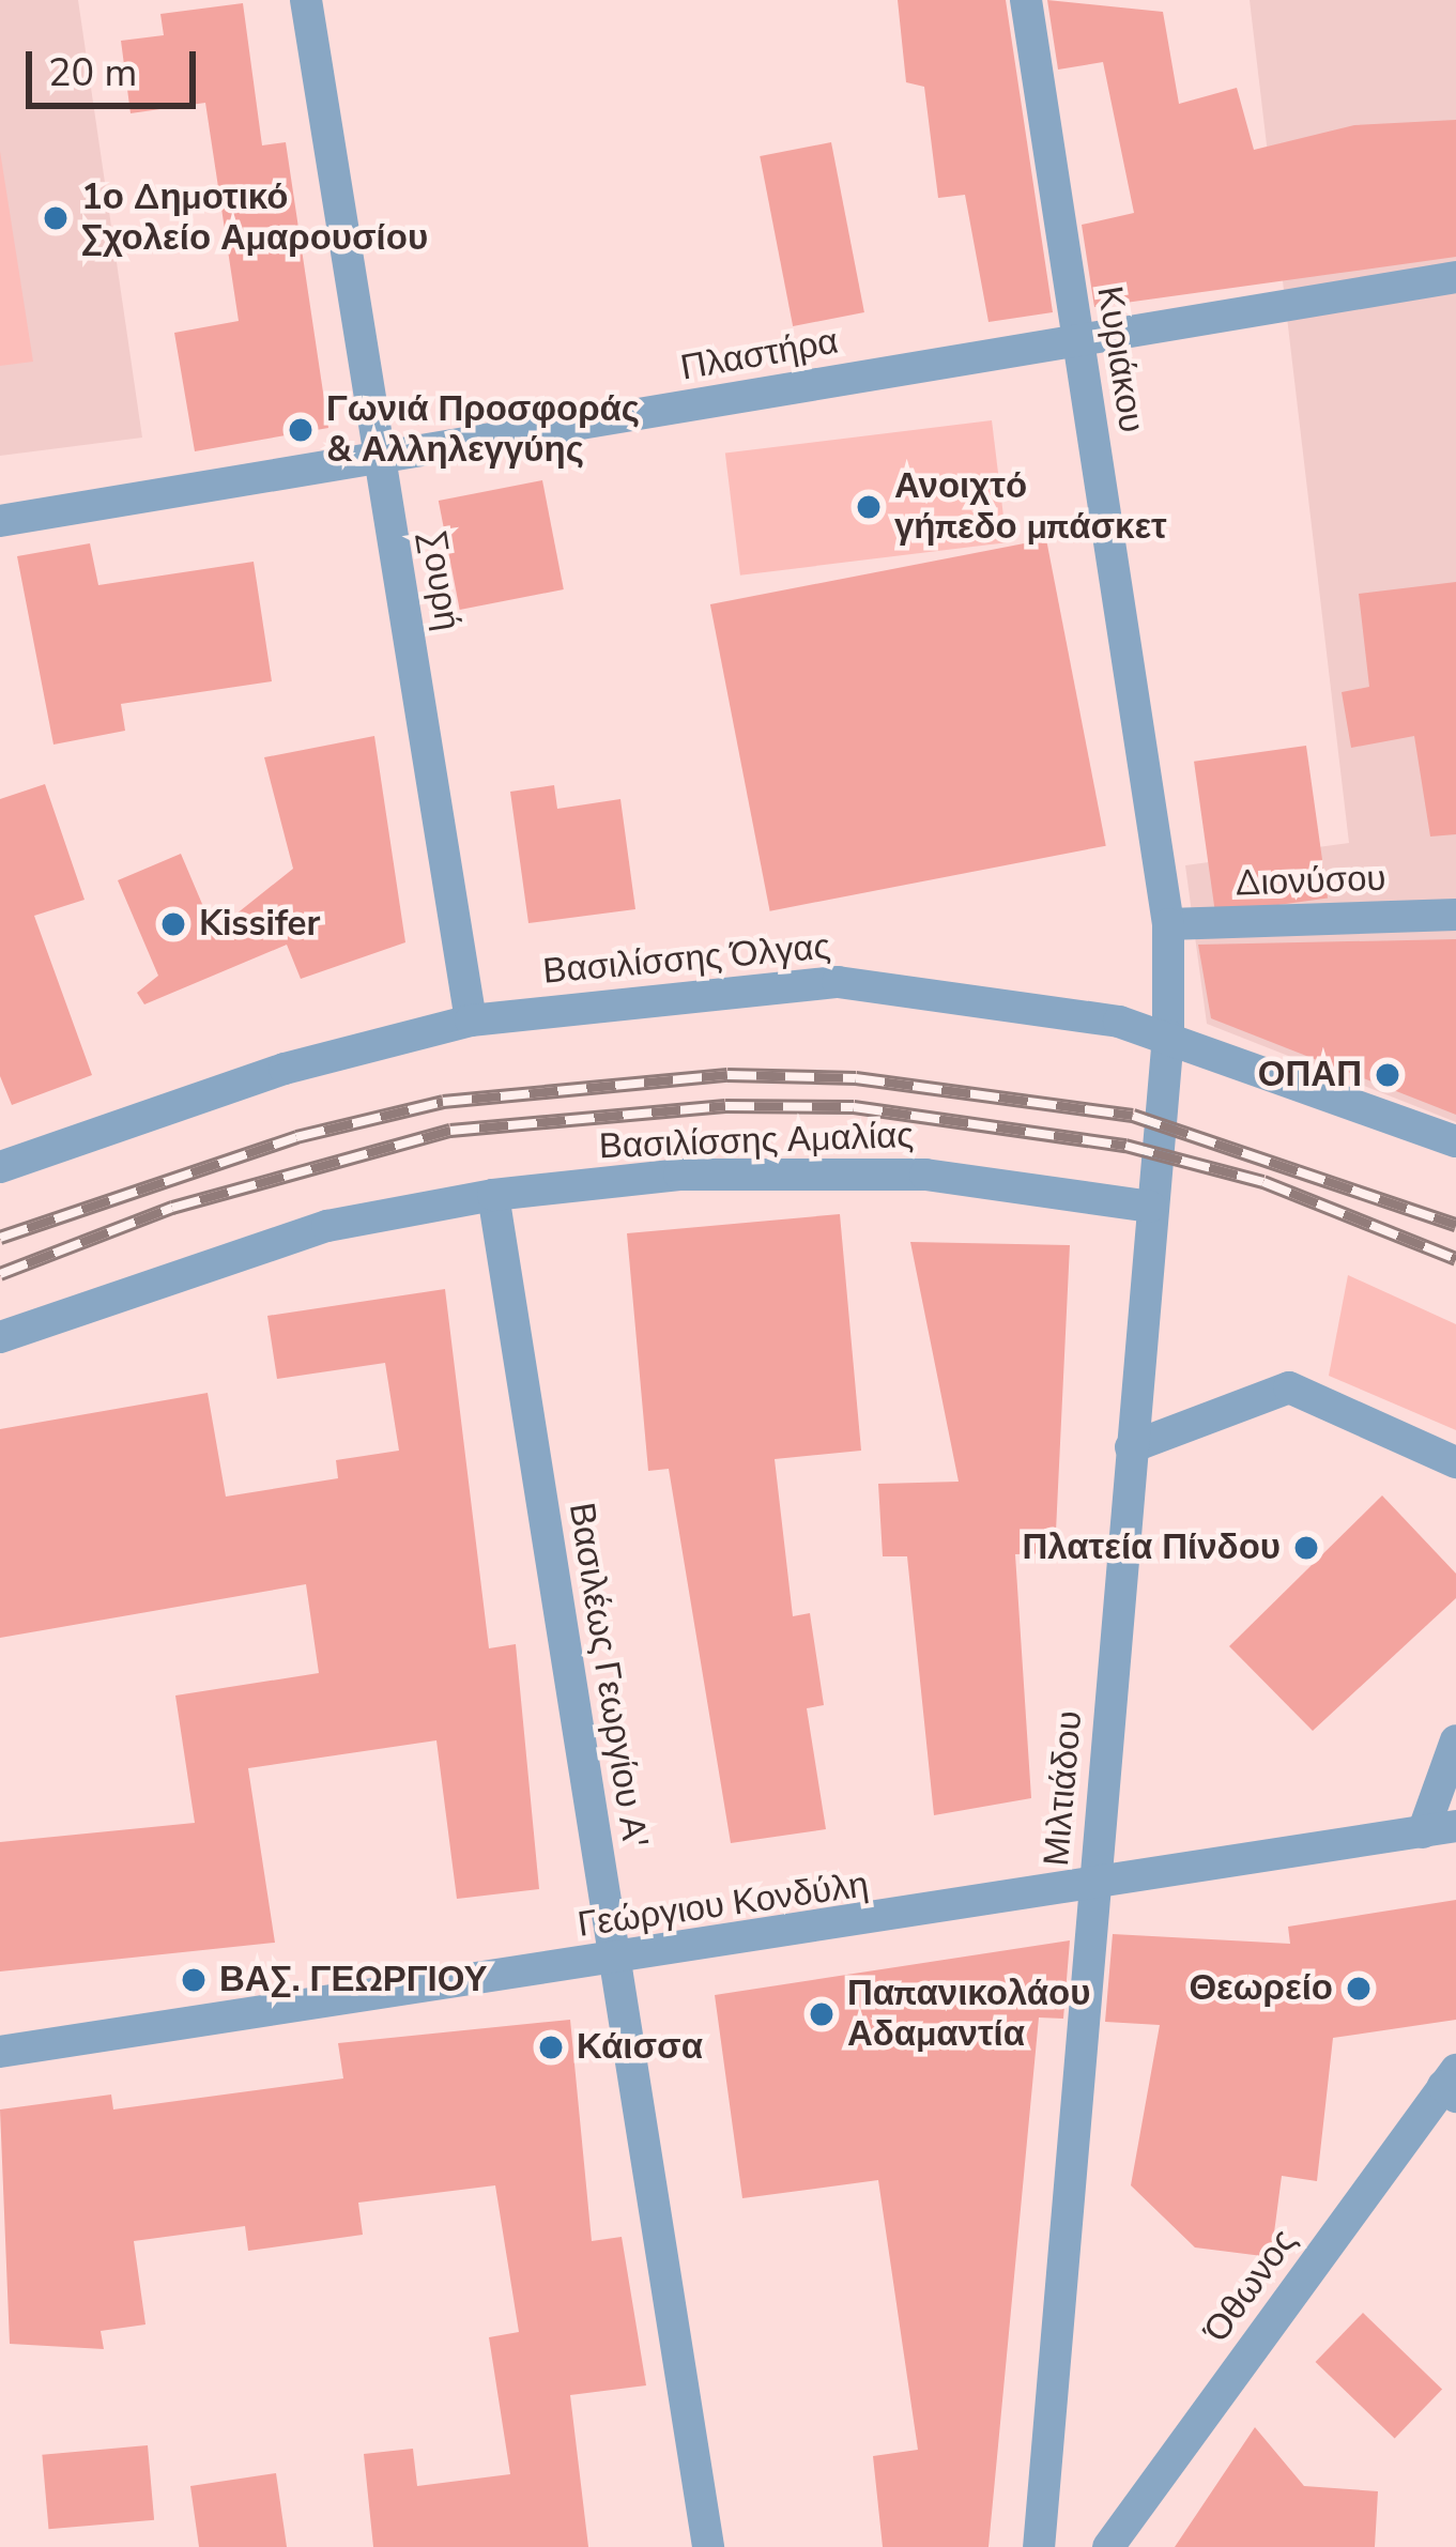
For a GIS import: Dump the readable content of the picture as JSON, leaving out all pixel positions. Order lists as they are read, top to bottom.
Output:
{
  "streets": {
    "street": [
      "Πλαστήρα",
      "Κυριάκου",
      "Σουρή",
      "Διονύσου",
      "Βασιλίσσης Όλγας",
      "Βασιλίσσης Αμαλίας",
      "Βασιλέως Γεωργίου Α'",
      "Μιλτιάδου",
      "Γεώργιου Κονδύλη",
      "Όθωνος"
    ]
  },
  "crossings": [
    ["Πλαστήρα", "Κυριάκου"],
    ["Πλαστήρα", "Σουρή"],
    ["Κυριάκου", "Διονύσου"],
    ["Κυριάκου", "Βασιλίσσης Όλγας"],
    ["Κυριάκου", "Μιλτιάδου"],
    ["Σουρή", "Βασιλίσσης Όλγας"],
    ["Βασιλίσσης Όλγας", "Μιλτιάδου"],
    ["Βασιλίσσης Αμαλίας", "Βασιλέως Γεωργίου Α'"],
    ["Βασιλίσσης Αμαλίας", "Μιλτιάδου"],
    ["Βασιλέως Γεωργίου Α'", "Γεώργιου Κονδύλη"],
    ["Μιλτιάδου", "Γεώργιου Κονδύλη"]
  ],
  "places": [
    "1ο Δημοτικό Σχολείο Αμαρουσίου",
    "Γωνιά Προσφοράς & Αλληλεγγύης",
    "Ανοιχτό γήπεδο μπάσκετ",
    "Kissifer",
    "ΟΠΑΠ",
    "Πλατεία Πίνδου",
    "ΒΑΣ. ΓΕΩΡΓΙΟΥ",
    "Θεωρείο",
    "Παπανικολάου Αδαμαντία",
    "Κάισσα"
  ],
  "scale_bar": "20 m"
}
